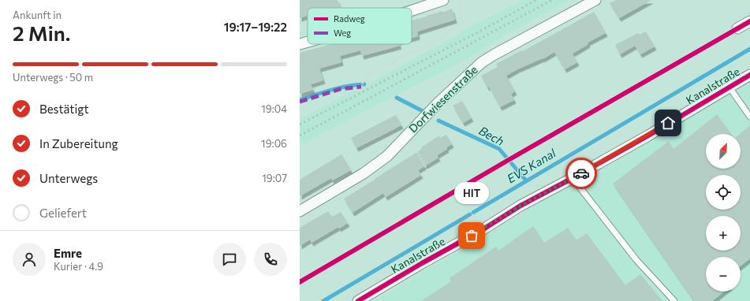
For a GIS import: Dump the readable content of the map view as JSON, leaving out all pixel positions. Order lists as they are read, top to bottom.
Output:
{
  "streets": {
    "street": ["Kanalstraße", "Dorfwiesenstraße"]
  },
  "water": ["Bech", "EVS Kanal"],
  "places": ["HIT"],
  "legend": ["Radweg", "Weg"],
  "north": "top right",
  "page": {
    "heading": ["2 Min.", "Ankunft in", "19:17–19:22"],
    "panel": ["Emre", "Kurier · 4.9"],
    "bar": "Unterwegs · 50 m",
    "list": [
      ["Bestätigt", "19:04"],
      ["In Zubereitung", "19:06"],
      ["Unterwegs", "19:07"],
      "Geliefert"
    ],
    "map_buttons": ["+", "−"],
    "bubble": "HIT"
  }
}
